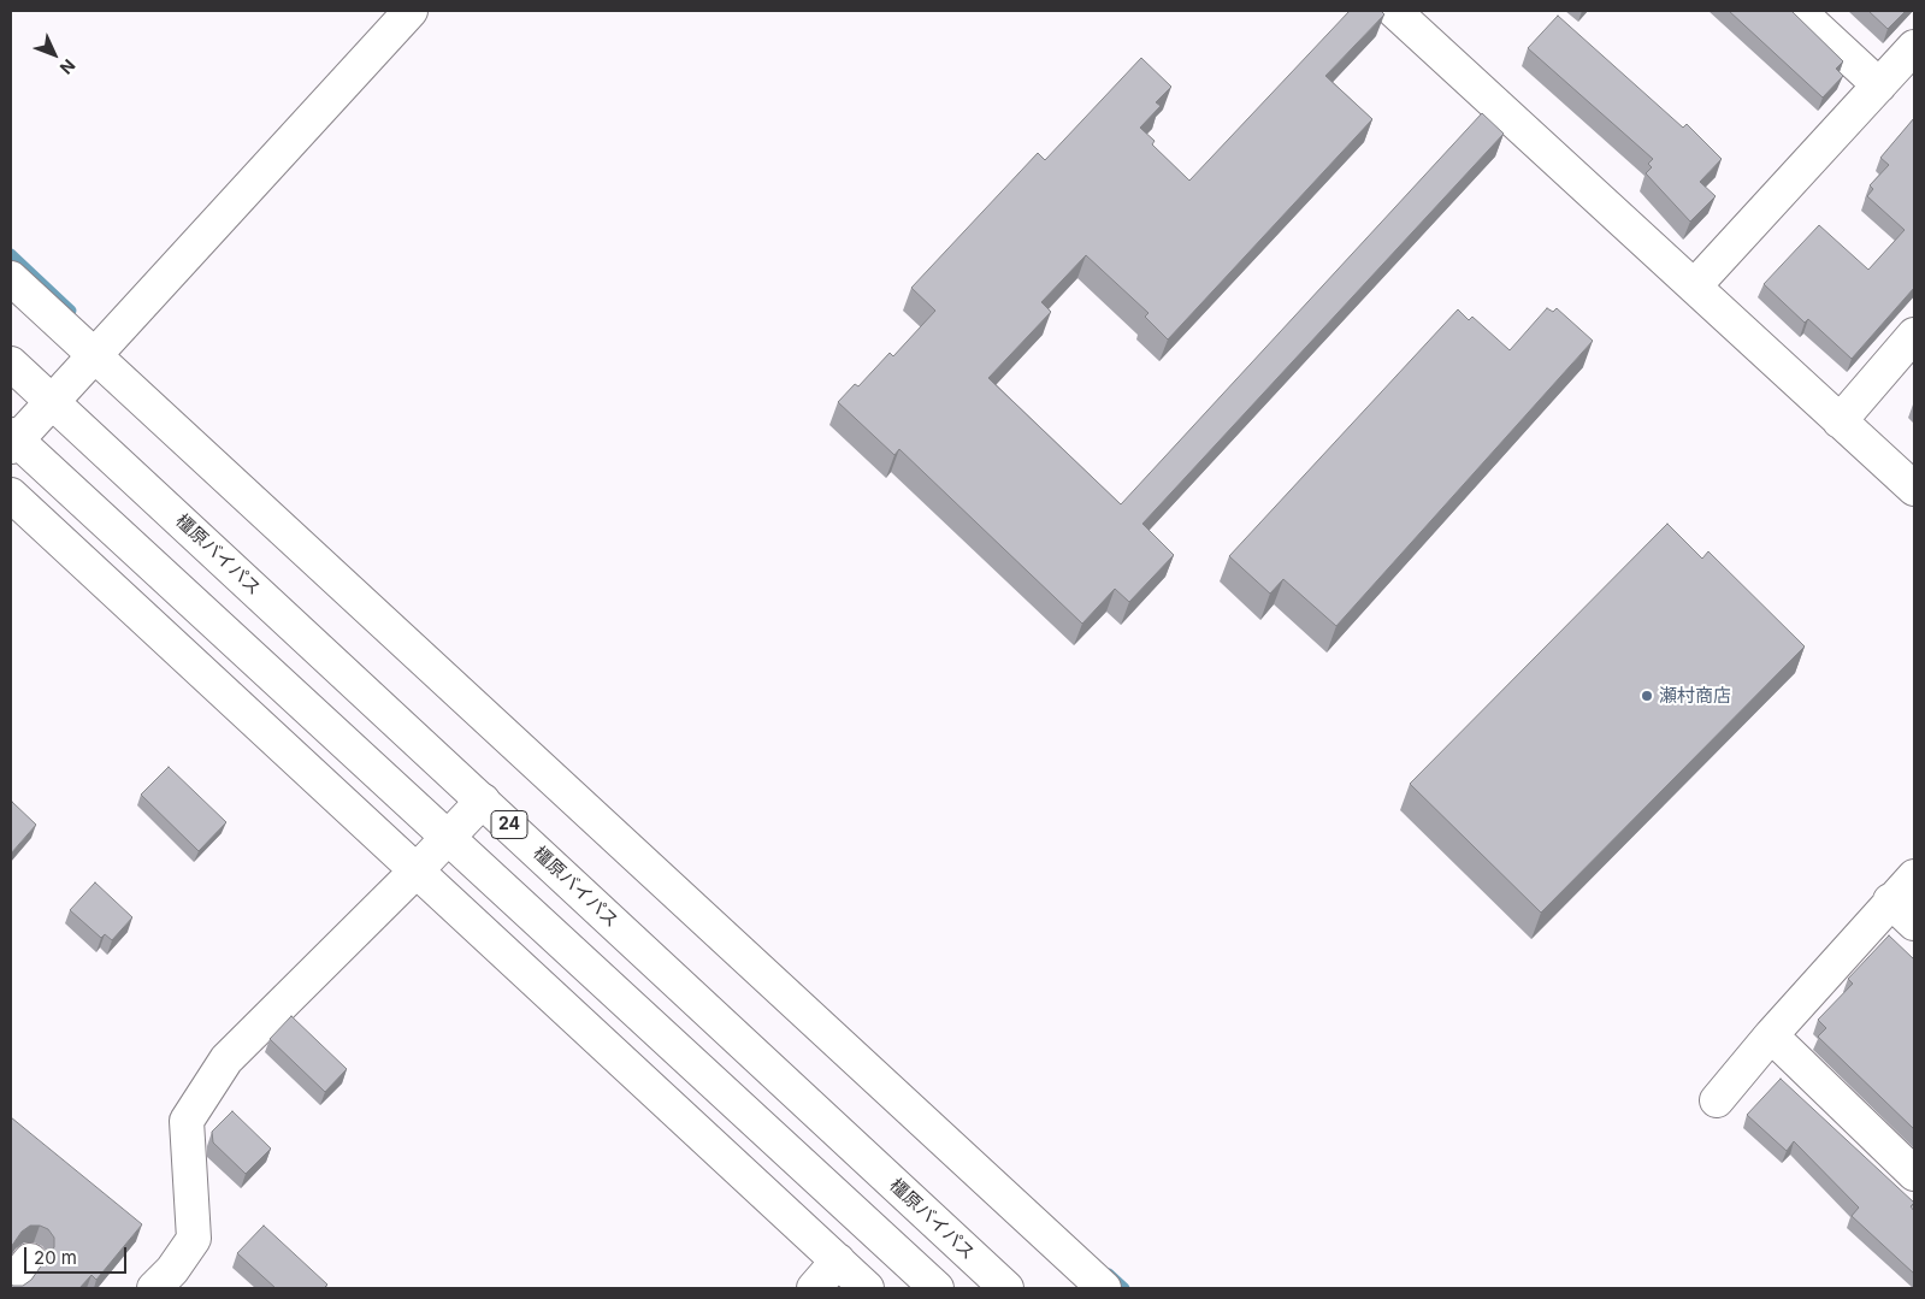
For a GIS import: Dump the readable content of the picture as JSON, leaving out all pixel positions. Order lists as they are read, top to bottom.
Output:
{
  "streets": {
    "main road": ["橿原バイパス", "24"]
  },
  "places": ["瀬村商店"],
  "scale_bar": "20 m",
  "north": "bottom right"
}
